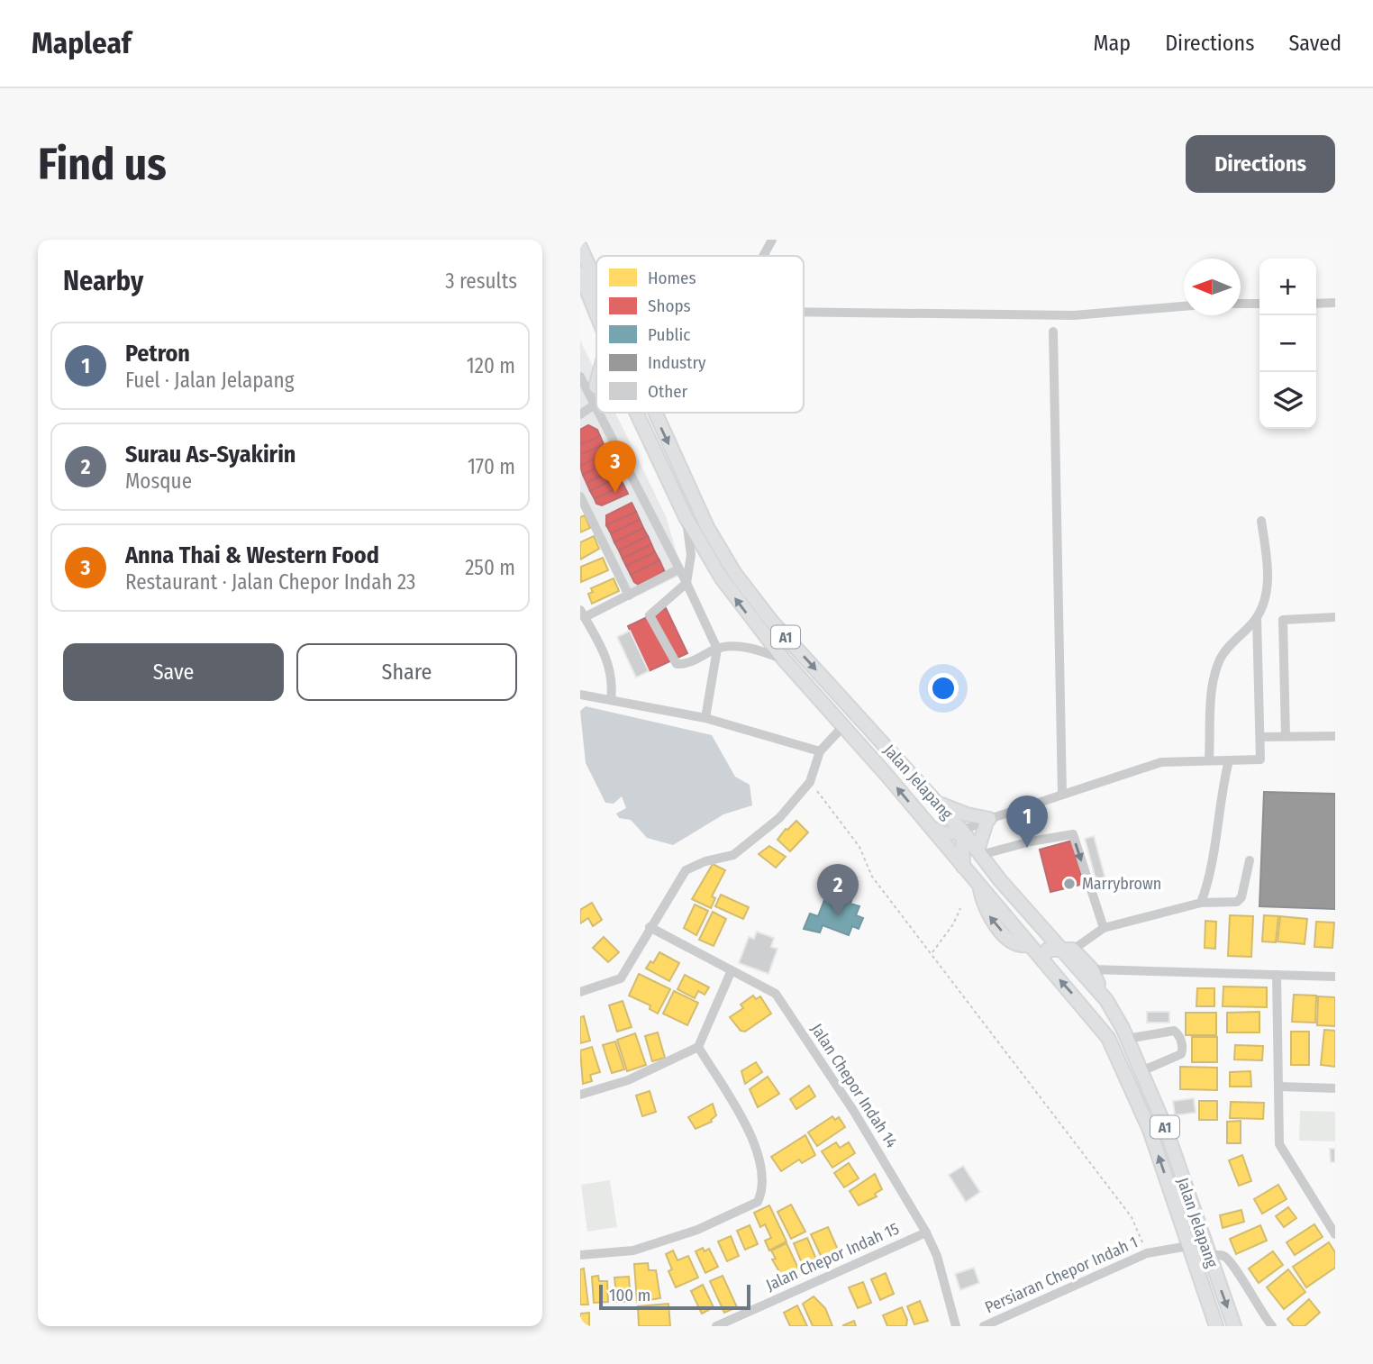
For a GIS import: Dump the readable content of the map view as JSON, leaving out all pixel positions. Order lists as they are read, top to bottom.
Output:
{
  "streets": {
    "main road": ["A1", "Jalan Jelapang"],
    "street": ["Jalan Chepor Indah 14", "Jalan Chepor Indah 15", "Persiaran Chepor Indah 1"]
  },
  "crossings": [
    ["Jalan Jelapang", "Persiaran Chepor Indah 1"],
    ["Jalan Chepor Indah 14", "Jalan Chepor Indah 15"]
  ],
  "places": ["Marrybrown"],
  "legend": [
    "Homes",
    "Shops",
    "Public",
    "Industry",
    "Other"
  ],
  "scale_bar": "100 m",
  "north": "left",
  "page": {
    "header": "Mapleaf",
    "nav": ["Map", "Directions", "Saved"],
    "buttons": [
      "Directions",
      ["Save", "Share"]
    ],
    "title": "Find us",
    "heading": ["Nearby", "3 results"],
    "map_buttons": ["+", "−"],
    "list": [
      {
        "mark": "1",
        "name": "Petron",
        "note": "Fuel · Jalan Jelapang",
        "value": "120 m"
      },
      {
        "mark": "2",
        "name": "Surau As-Syakirin",
        "note": "Mosque",
        "value": "170 m"
      },
      {
        "mark": "3",
        "name": "Anna Thai & Western Food",
        "note": "Restaurant · Jalan Chepor Indah 23",
        "value": "250 m"
      }
    ],
    "pins": ["3", "1", "2"],
    "scale": "100 m"
  }
}
